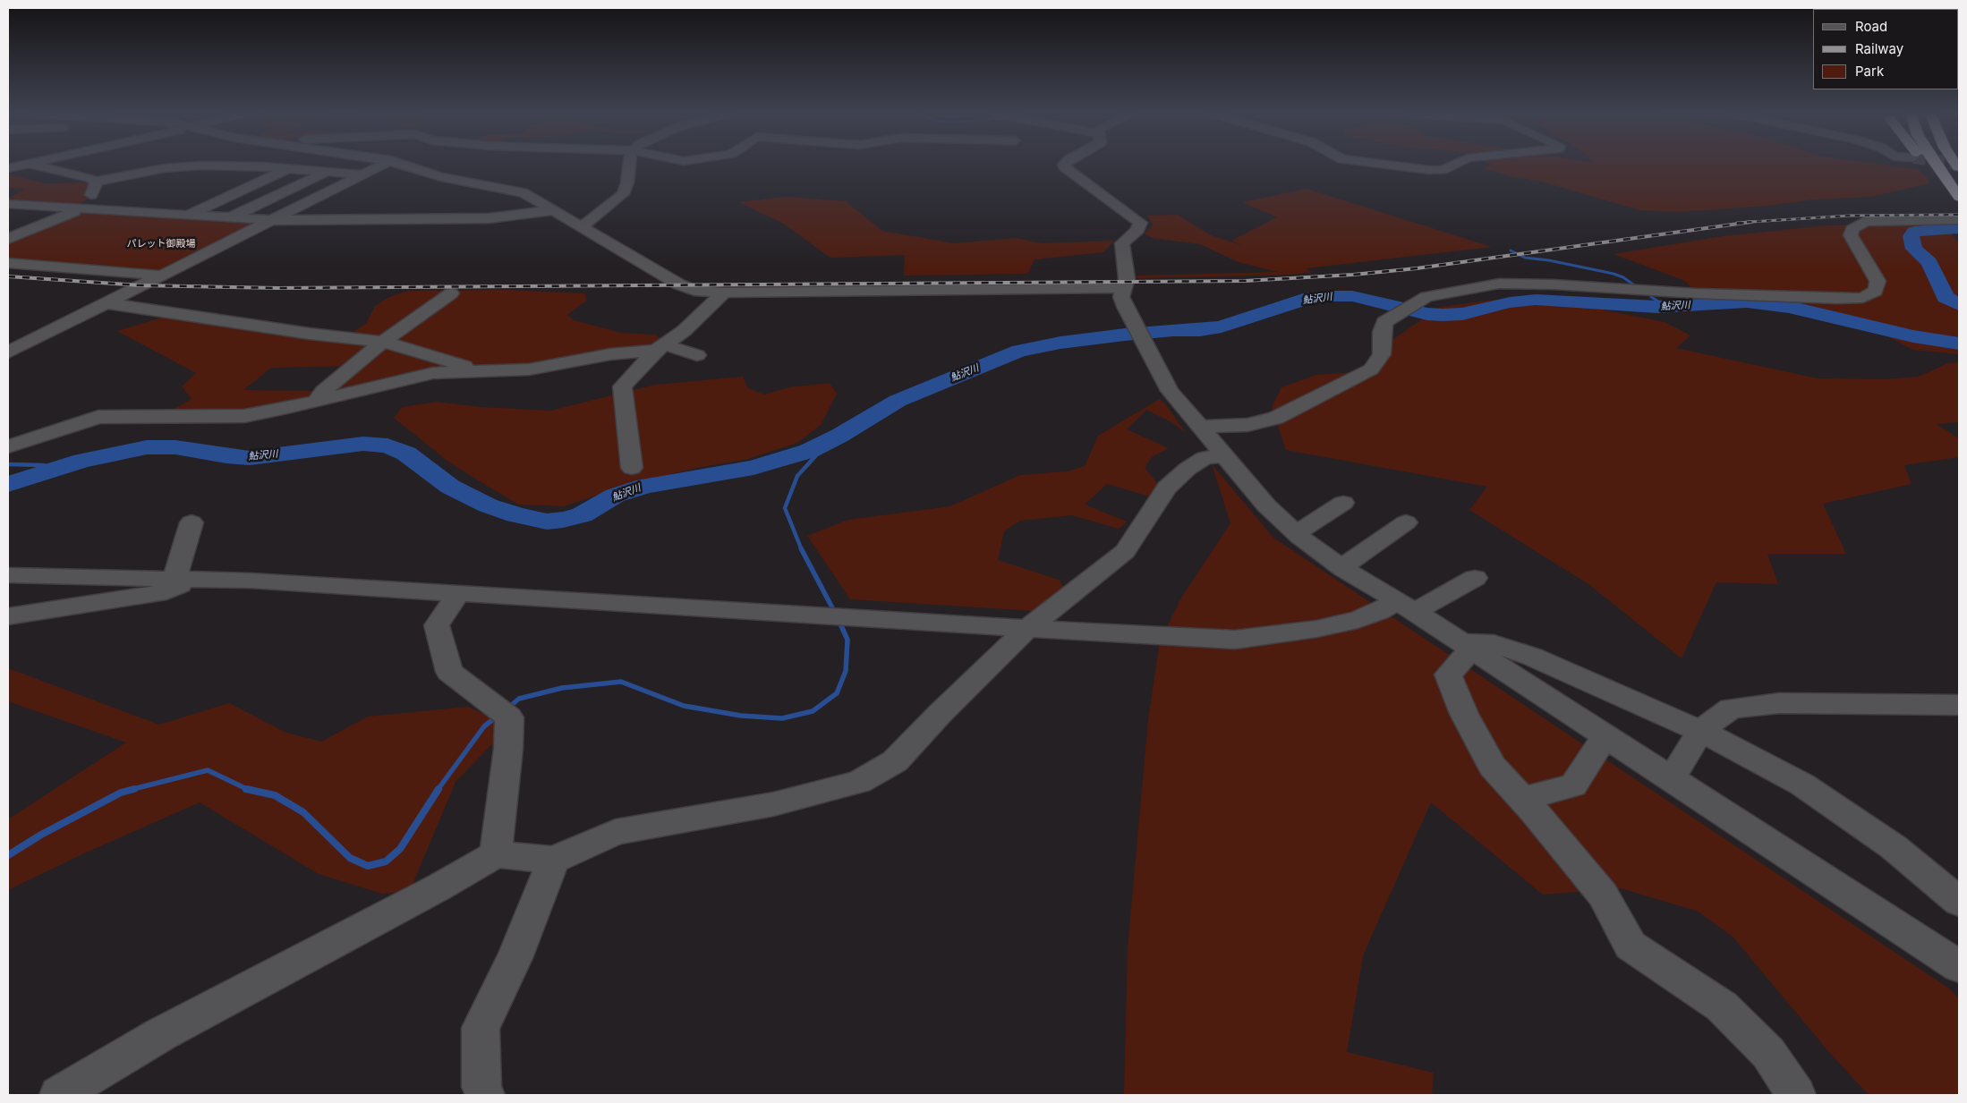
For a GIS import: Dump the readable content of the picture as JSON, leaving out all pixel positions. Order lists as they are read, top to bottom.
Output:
{
  "water": ["鮎沢川"],
  "parks": ["パレット御殿場"],
  "legend": ["Road", "Railway", "Park"]
}
